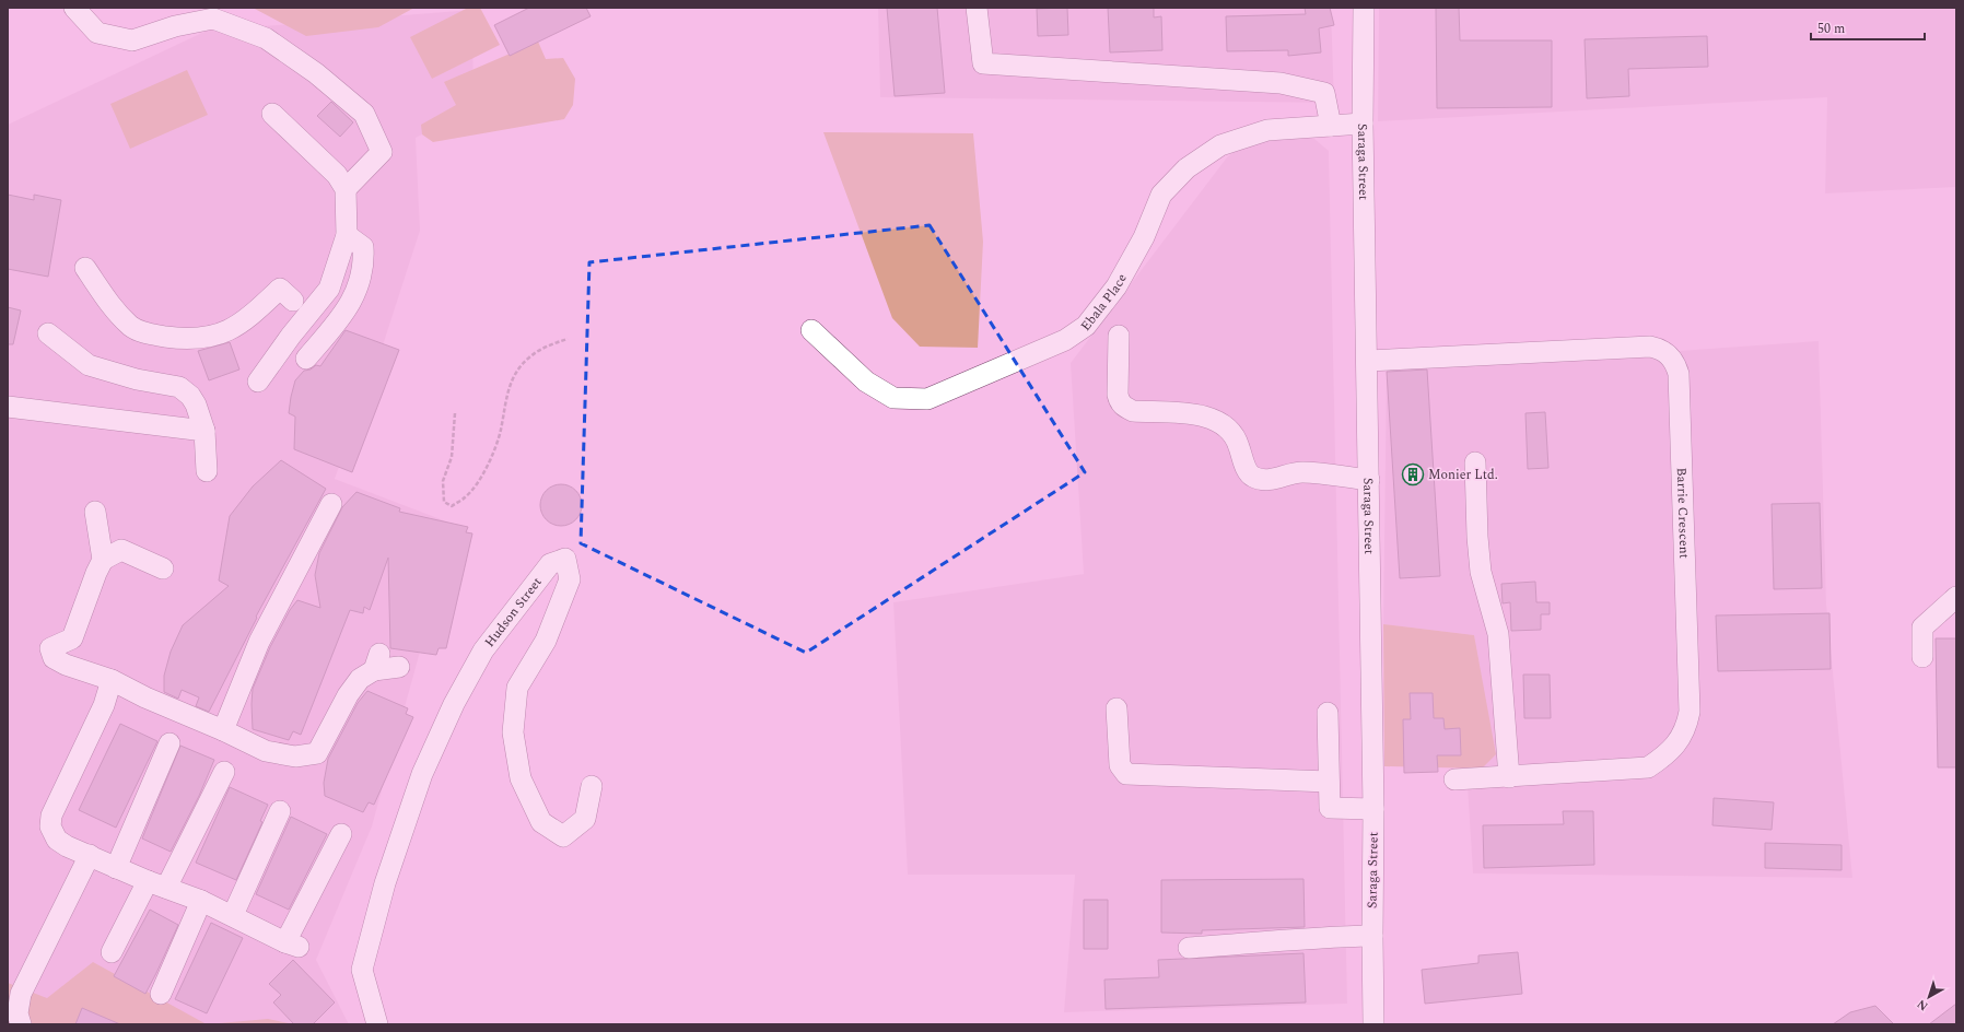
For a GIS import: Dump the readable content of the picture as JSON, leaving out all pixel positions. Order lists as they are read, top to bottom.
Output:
{
  "streets": {
    "street": [
      "Saraga Street",
      "Ebala Place",
      "Barrie Crescent",
      "Hudson Street"
    ]
  },
  "crossings": [
    ["Saraga Street", "Ebala Place"],
    ["Saraga Street", "Barrie Crescent"]
  ],
  "places": {
    "building": ["Monier Ltd."]
  },
  "scale_bar": "50 m",
  "north": "bottom left"
}
